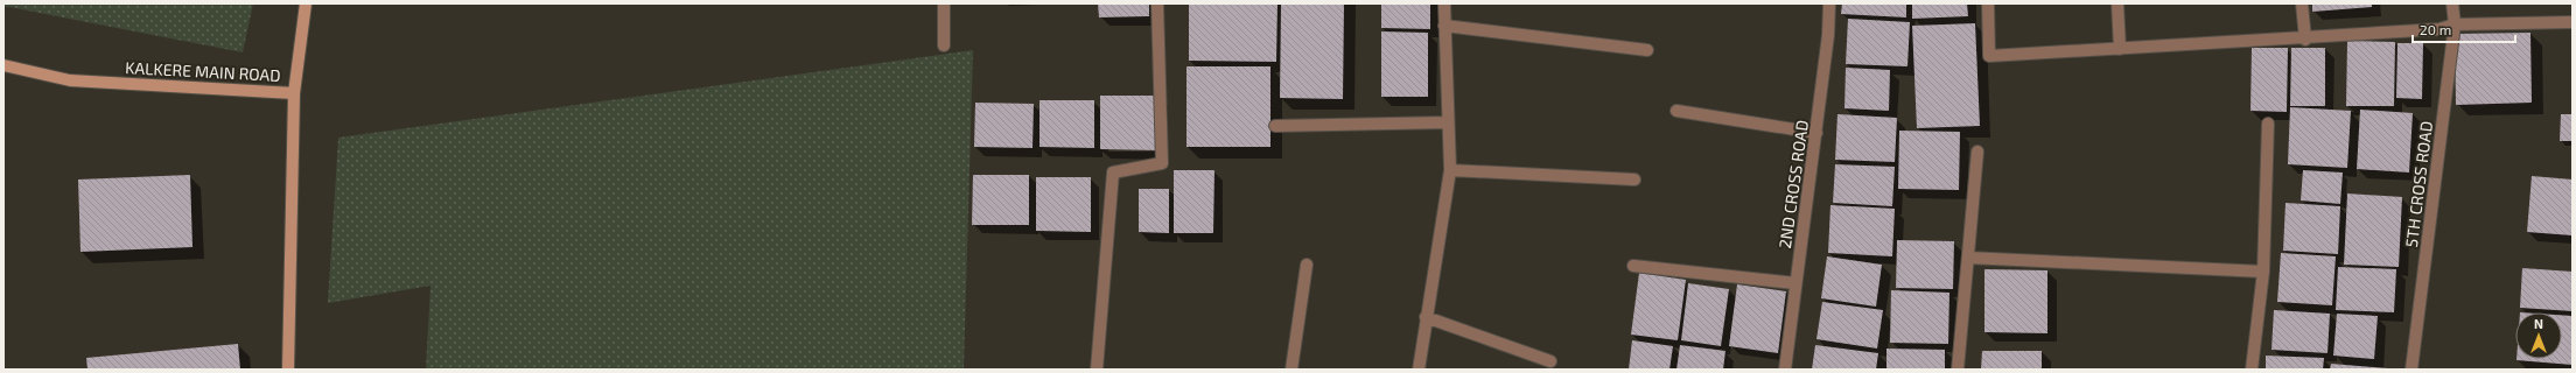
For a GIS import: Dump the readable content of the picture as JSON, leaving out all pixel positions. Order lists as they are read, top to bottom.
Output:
{
  "streets": {
    "street": ["KALKERE MAIN ROAD", "2ND CROSS ROAD", "5TH CROSS ROAD"]
  },
  "scale_bar": "20 m",
  "north": "top"
}
